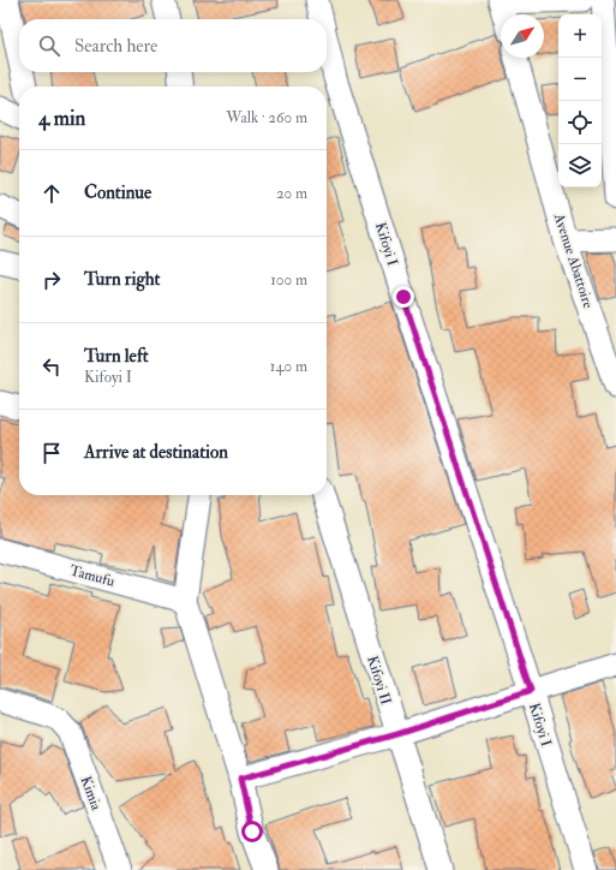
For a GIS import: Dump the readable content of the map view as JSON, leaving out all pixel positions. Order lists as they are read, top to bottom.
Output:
{
  "streets": {
    "street": [
      "Kifoyi I",
      "Avenue Abattoire",
      "Tamufu",
      "Kifoyi II",
      "Kimia"
    ]
  },
  "north": "top right",
  "page": {
    "map_buttons": ["+", "−"],
    "search": "Search here",
    "heading": ["4 min", "Walk · 260 m"],
    "list": [
      ["Continue", "20 m"],
      ["Turn right", "100 m"],
      ["Turn left", "Kifoyi I", "140 m"],
      "Arrive at destination"
    ]
  }
}
